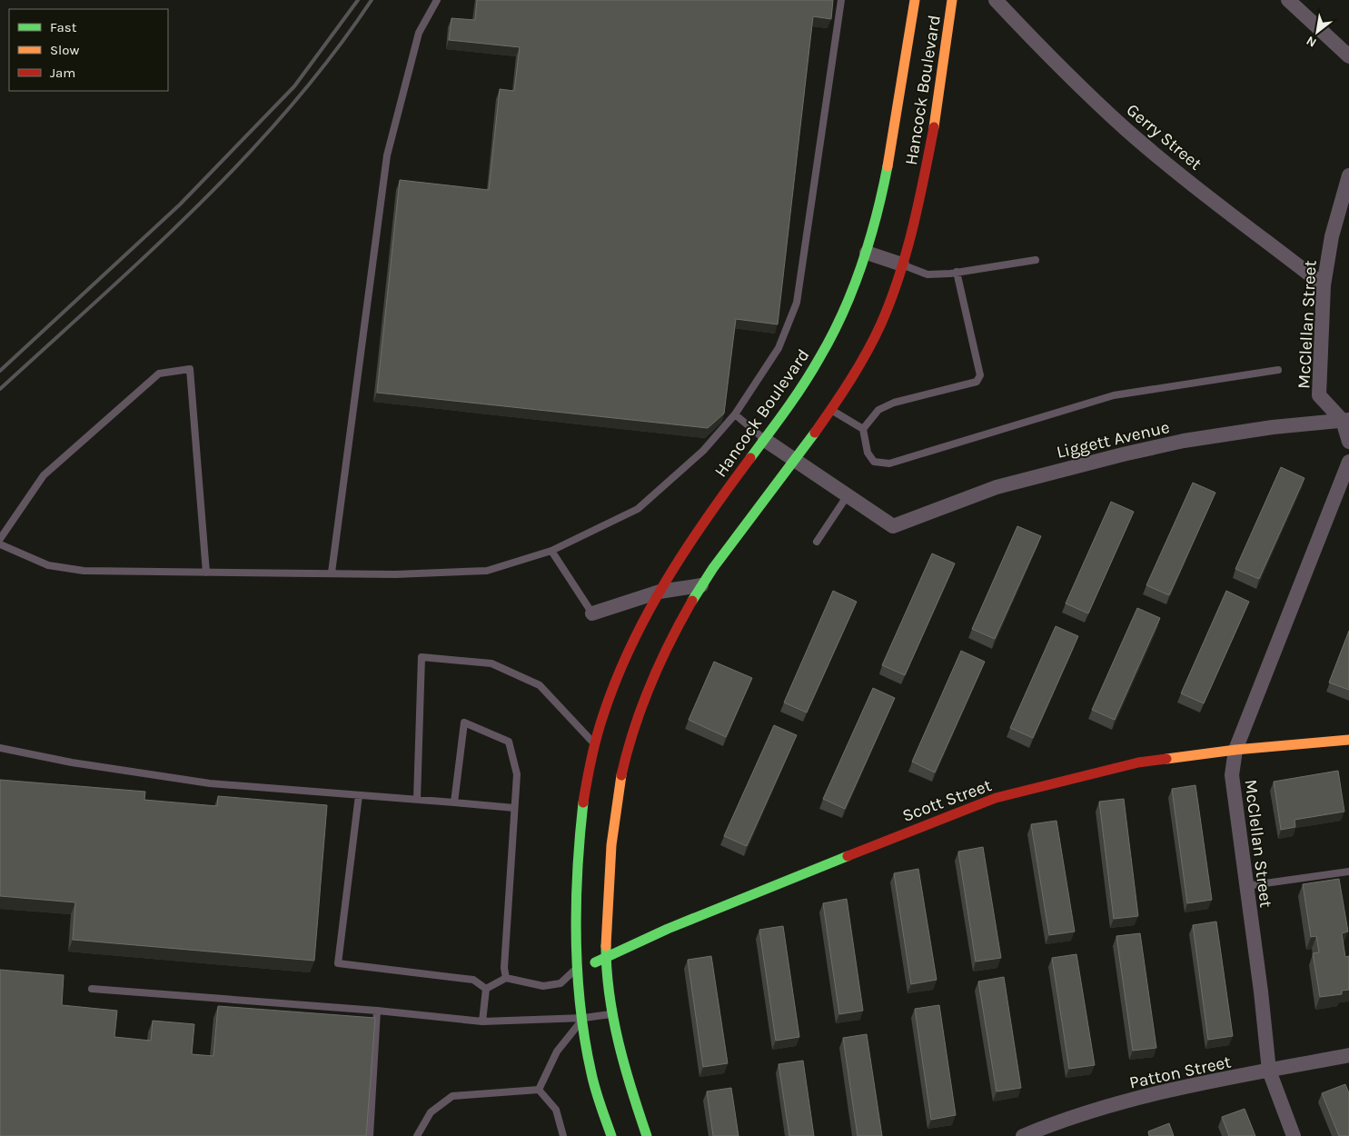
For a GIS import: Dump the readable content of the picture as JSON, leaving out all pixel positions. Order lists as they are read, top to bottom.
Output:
{
  "streets": {
    "street": [
      "Hancock Boulevard",
      "Gerry Street",
      "McClellan Street",
      "Liggett Avenue",
      "Scott Street",
      "Patton Street"
    ]
  },
  "crossings": [
    ["Hancock Boulevard", "Scott Street"],
    ["Gerry Street", "McClellan Street"],
    ["McClellan Street", "Liggett Avenue"],
    ["McClellan Street", "Scott Street"],
    ["McClellan Street", "Patton Street"]
  ],
  "legend": ["Fast", "Slow", "Jam"],
  "north": "bottom left"
}
